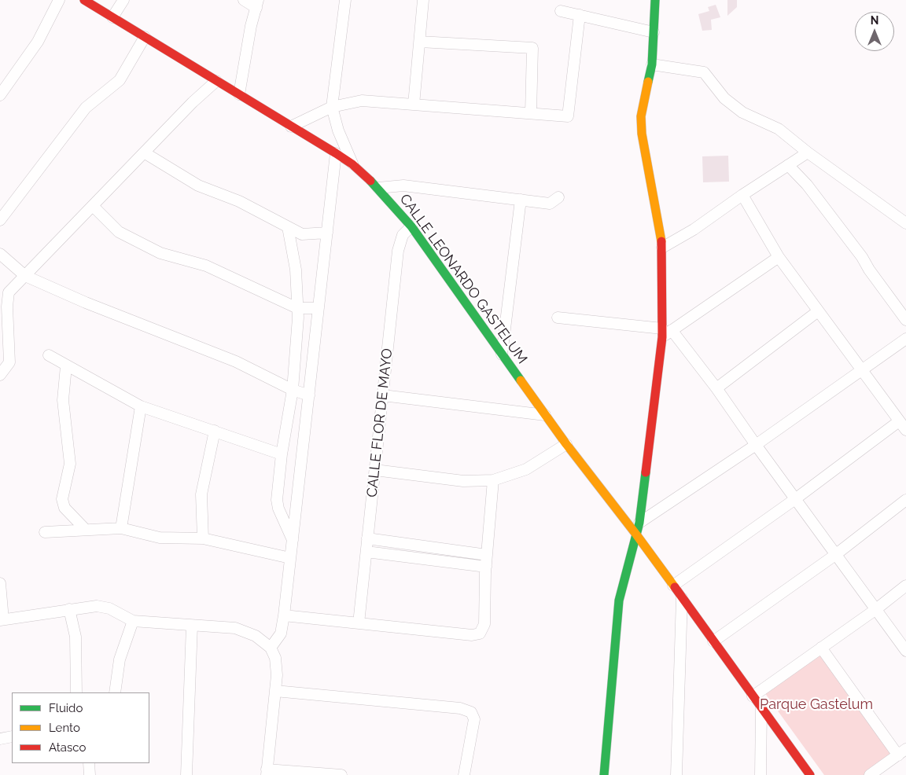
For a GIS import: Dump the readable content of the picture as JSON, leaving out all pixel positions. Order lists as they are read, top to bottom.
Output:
{
  "streets": {
    "street": ["CALLE LEONARDO GASTELUM", "CALLE FLOR DE MAYO"]
  },
  "crossings": [
    ["CALLE LEONARDO GASTELUM", "CALLE FLOR DE MAYO"]
  ],
  "parks": ["Parque Gastelum"],
  "legend": ["Fluido", "Lento", "Atasco"],
  "north": "top"
}
